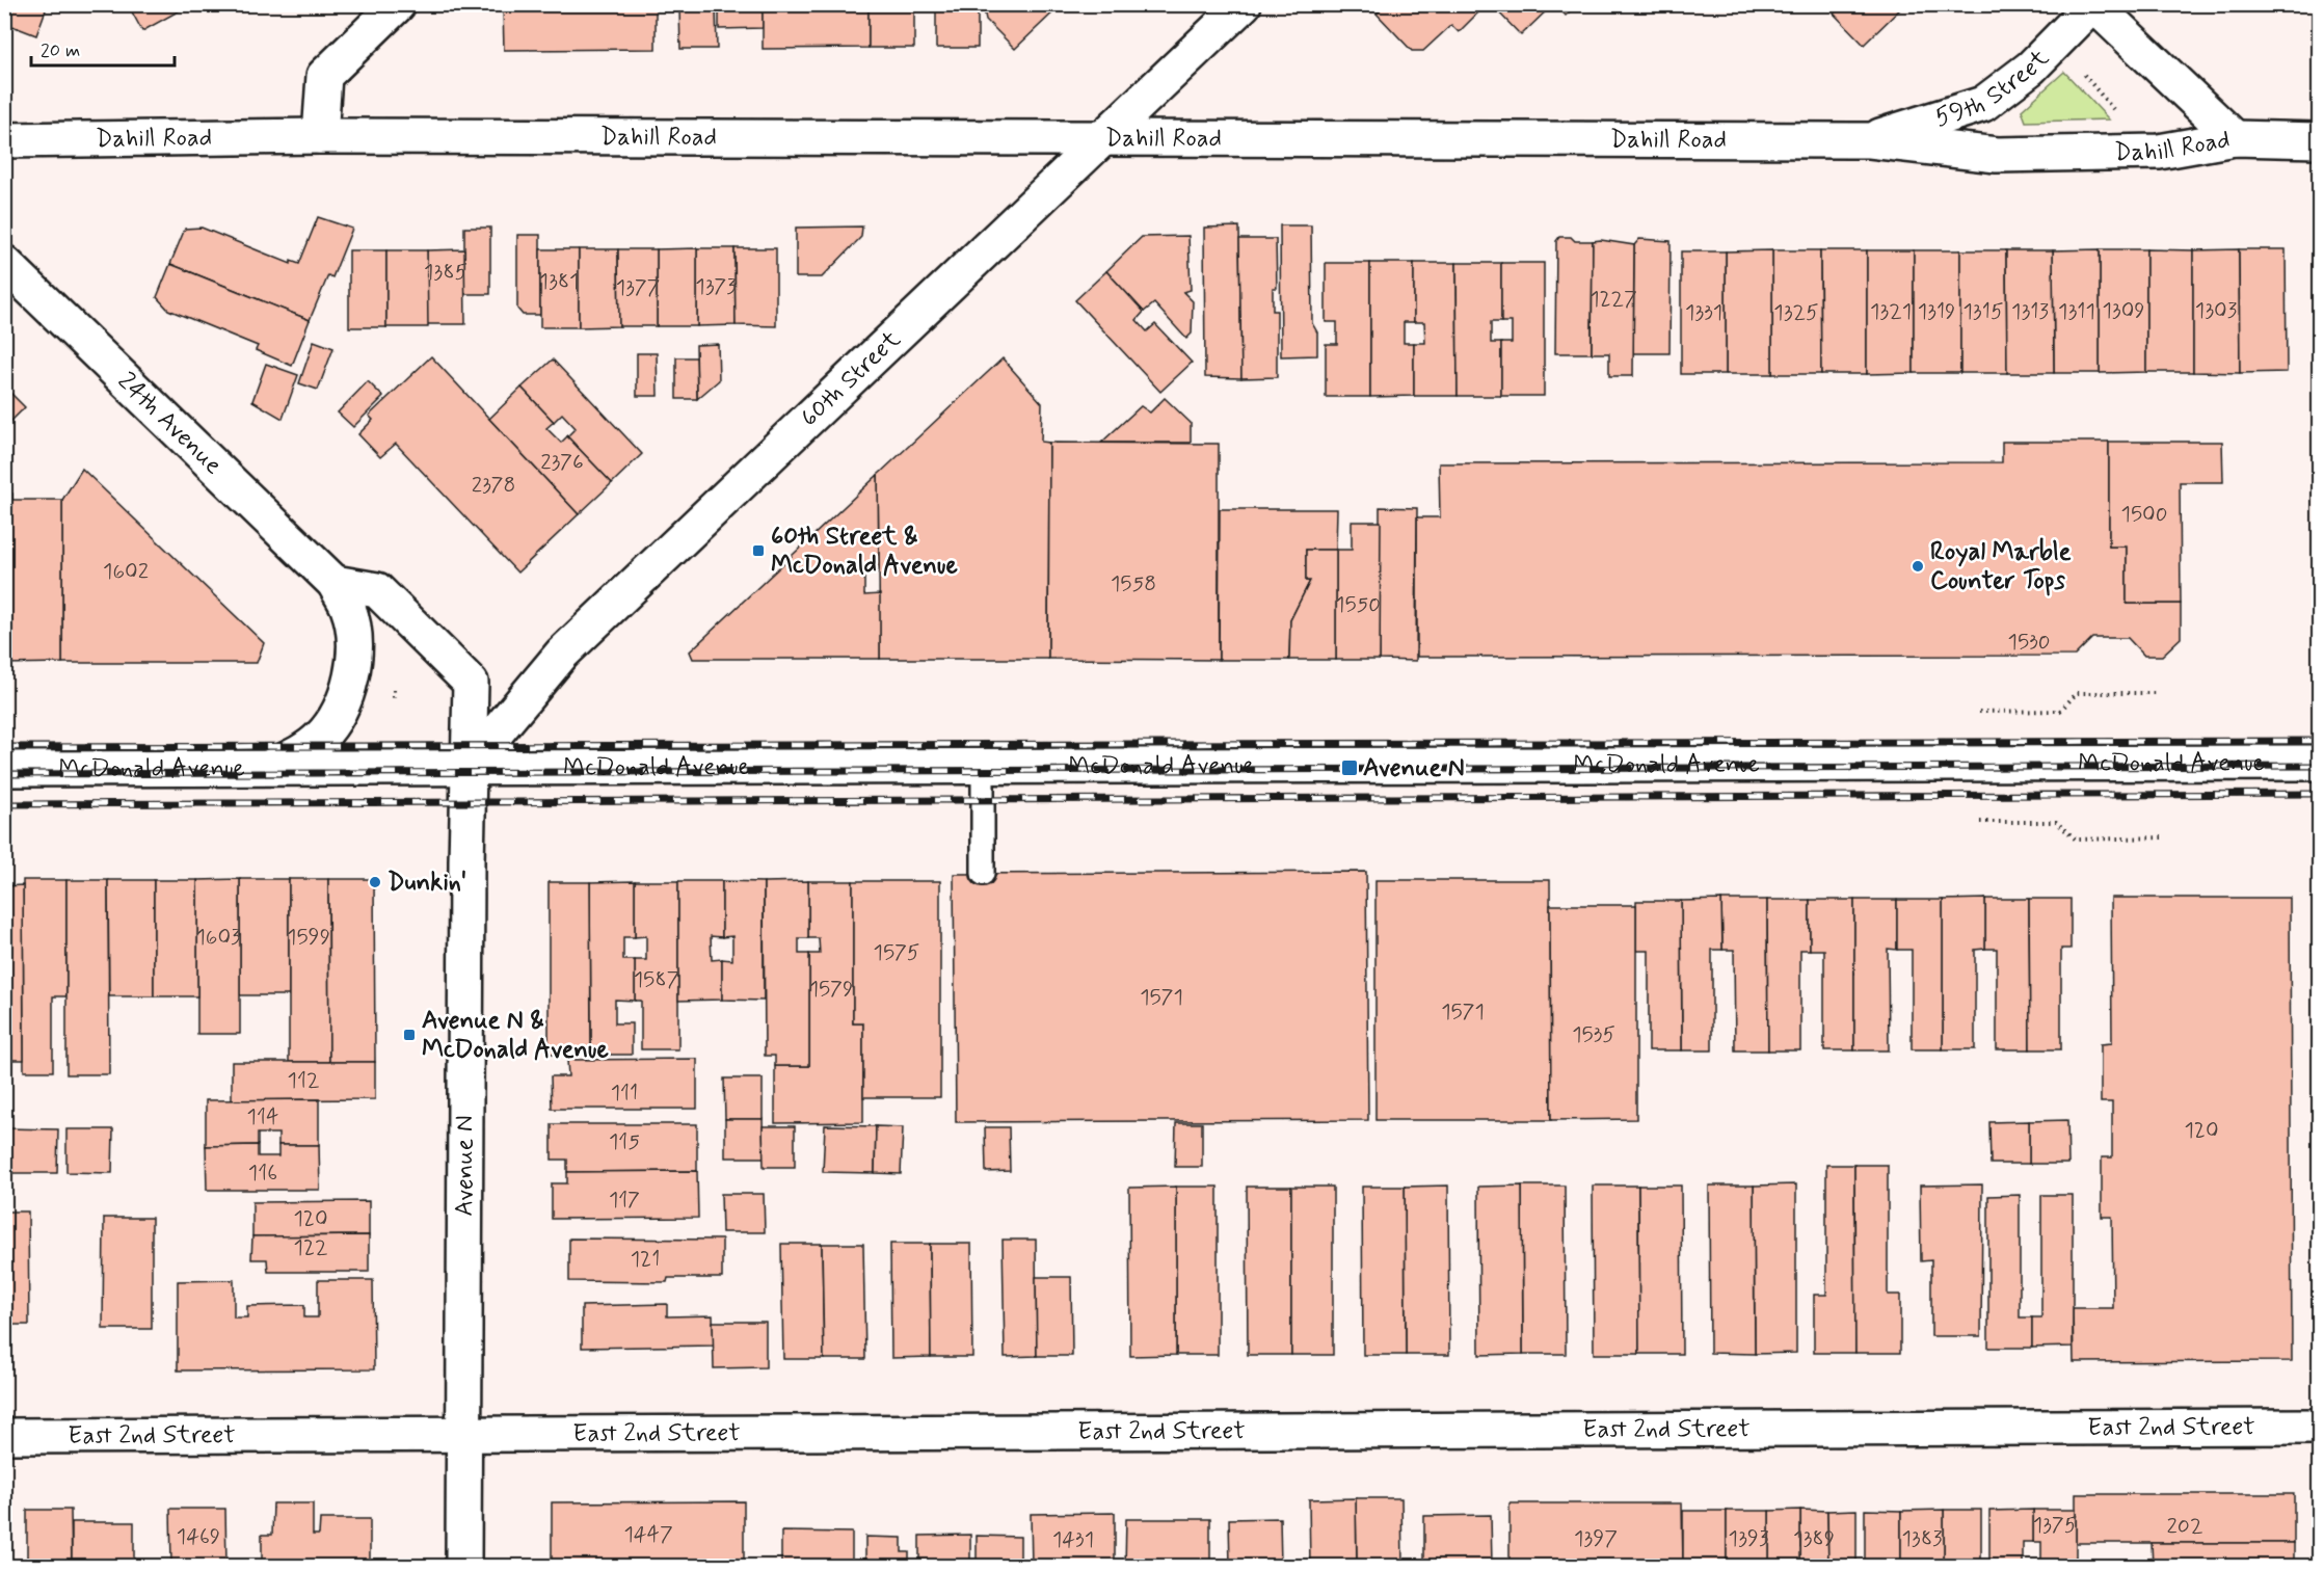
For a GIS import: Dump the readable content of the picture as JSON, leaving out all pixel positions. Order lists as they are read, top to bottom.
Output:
{
  "streets": {
    "street": [
      "59th Street",
      "Dahill Road",
      "60th Street",
      "24th Avenue",
      "McDonald Avenue",
      "Avenue N",
      "East 2nd Street"
    ]
  },
  "crossings": [
    ["59th Street", "Dahill Road"],
    ["Dahill Road", "60th Street"],
    ["60th Street", "McDonald Avenue"],
    ["60th Street", "Avenue N"],
    ["24th Avenue", "McDonald Avenue"],
    ["McDonald Avenue", "Avenue N"],
    ["Avenue N", "East 2nd Street"]
  ],
  "places": {
    "transit": ["60th Street & McDonald Avenue", "Avenue N", "Avenue N & McDonald Avenue"],
    "other": ["Royal Marble Counter Tops", "Dunkin'"]
  },
  "house_numbers": [
    "1385",
    "1381",
    "1373",
    "1377",
    "1227",
    "1309",
    "1303",
    "1321",
    "1319",
    "1315",
    "1313",
    "1311",
    "1331",
    "1325",
    "2376",
    "2378",
    "1500",
    "1602",
    "1558",
    "1550",
    "1530",
    "1603",
    "1599",
    "1575",
    "1587",
    "1579",
    "1571",
    "1571",
    "1535",
    "112",
    "111",
    "114",
    "120",
    "115",
    "116",
    "117",
    "120",
    "122",
    "121",
    "1375",
    "202",
    "1447",
    "1469",
    "1397",
    "1393",
    "1389",
    "1383",
    "1431"
  ],
  "scale_bar": "20 m"
}
